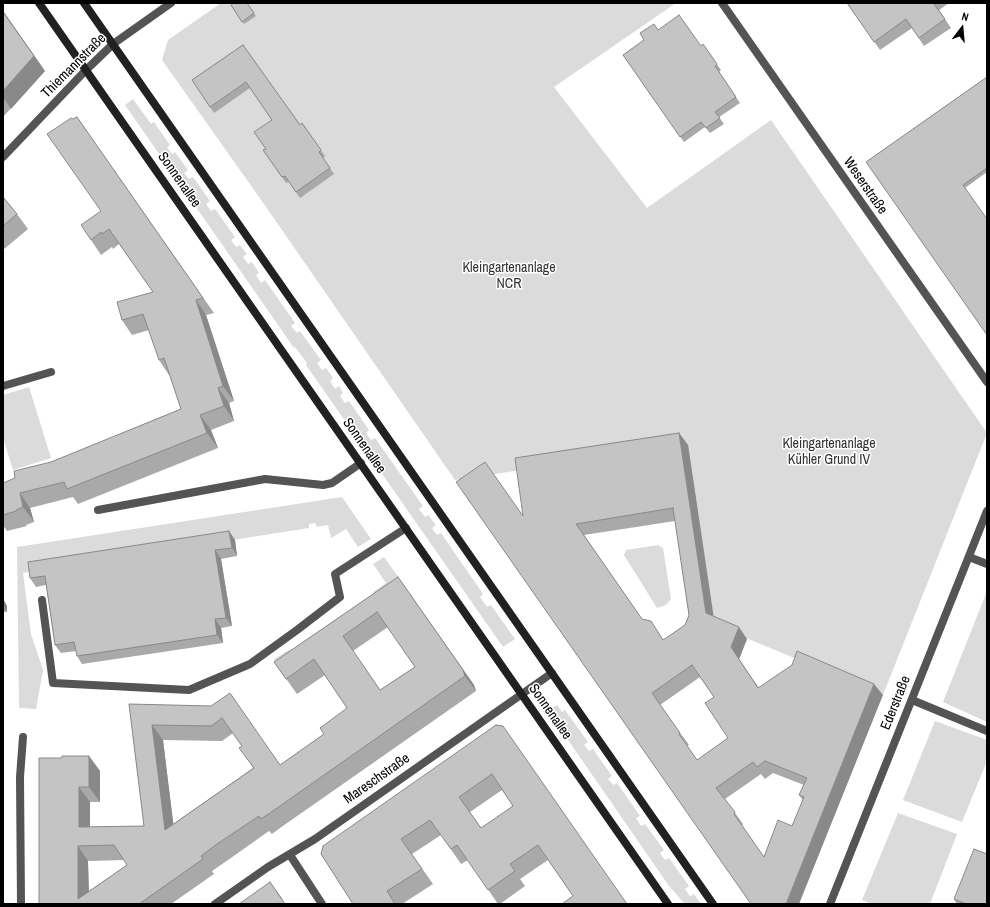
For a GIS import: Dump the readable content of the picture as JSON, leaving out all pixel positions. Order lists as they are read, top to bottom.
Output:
{
  "streets": {
    "main road": ["Sonnenallee"],
    "street": [
      "Thiemannstraße",
      "Weserstraße",
      "Ederstraße",
      "Mareschstraße"
    ]
  },
  "crossings": [
    ["Thiemannstraße", "Sonnenallee"],
    ["Sonnenallee", "Mareschstraße"]
  ],
  "parks": ["Kleingartenanlage NCR", "Kleingartenanlage Kühler Grund IV"],
  "north": "top"
}
